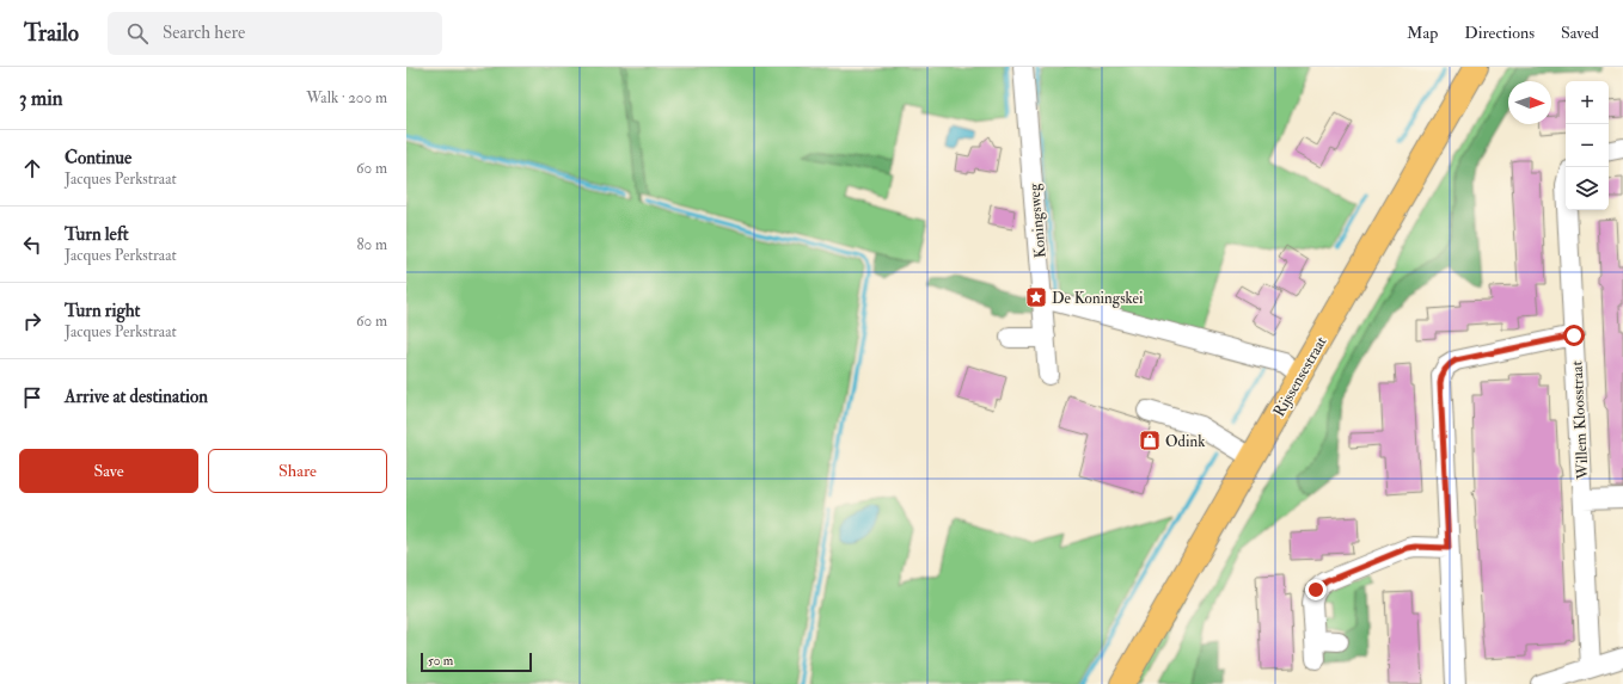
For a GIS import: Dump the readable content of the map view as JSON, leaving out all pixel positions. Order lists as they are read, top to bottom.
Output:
{
  "streets": {
    "main road": ["Rijssensestraat"],
    "street": ["Koningsweg", "Willem Kloosstraat"]
  },
  "places": {
    "place": ["De Koningskei"],
    "shop": ["Odink"]
  },
  "scale_bar": "50 m",
  "north": "right",
  "page": {
    "header": "Trailo",
    "search": "Search here",
    "nav": ["Map", "Directions", "Saved"],
    "heading": ["3 min", "Walk · 200 m"],
    "map_buttons": ["+", "−"],
    "list": [
      ["Continue", "Jacques Perkstraat", "60 m"],
      ["Turn left", "Jacques Perkstraat", "80 m"],
      ["Turn right", "Jacques Perkstraat", "60 m"],
      "Arrive at destination"
    ],
    "buttons": ["Save", "Share"],
    "scale": "50 m"
  }
}
